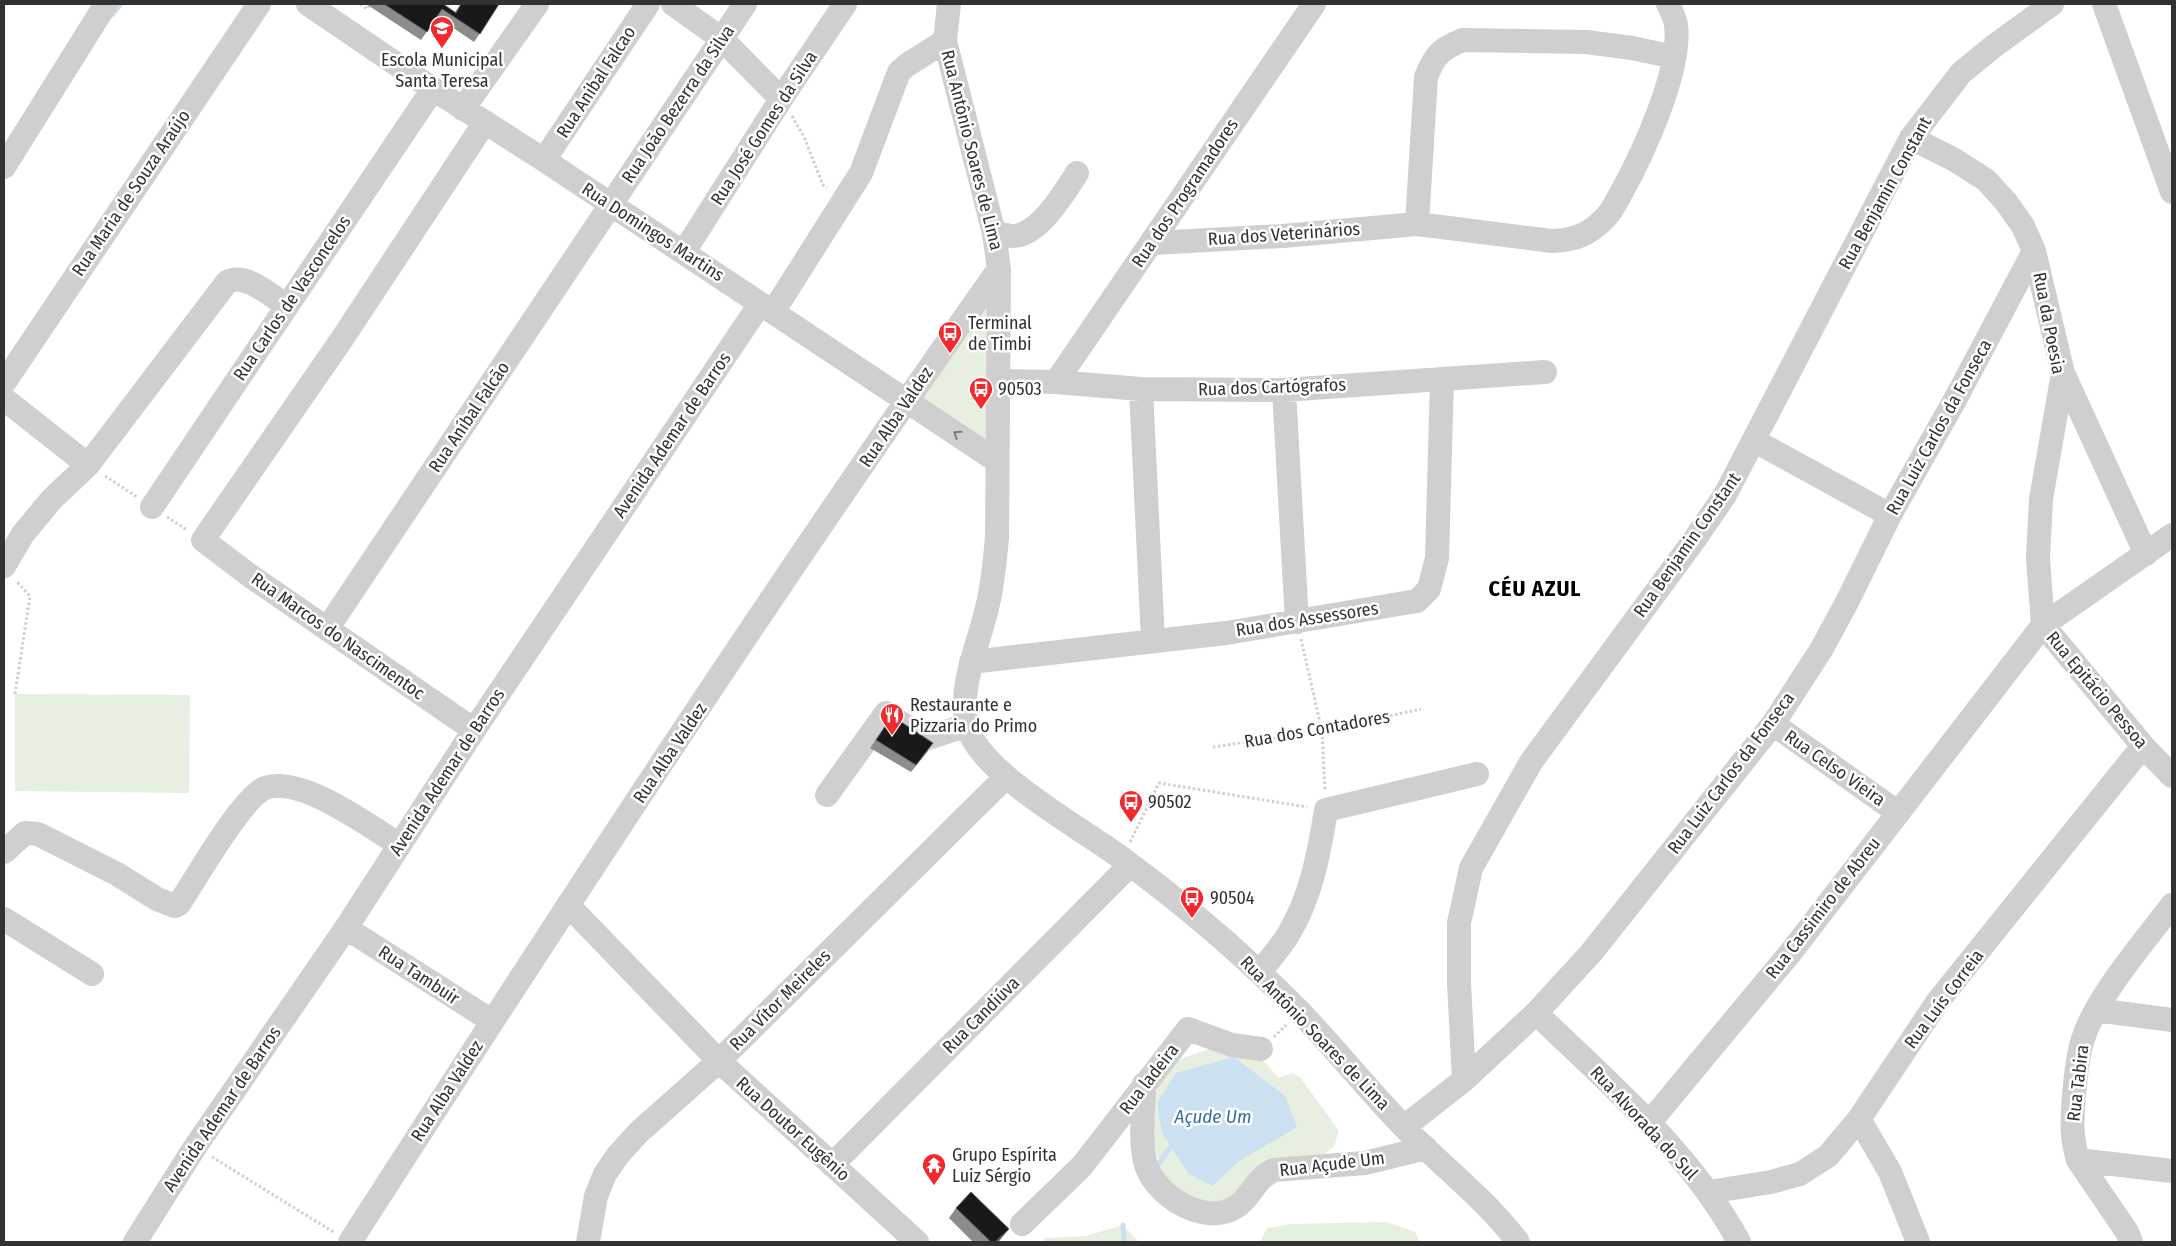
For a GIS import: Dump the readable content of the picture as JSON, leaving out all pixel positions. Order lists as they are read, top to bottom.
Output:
{
  "streets": {
    "street": [
      "Rua Anibal Falcao",
      "Rua João Bezerra da Silva",
      "Rua José Gomes da Silva",
      "Rua Antônio Soares de Lima",
      "Rua Maria de Souza Araújo",
      "Rua dos Programadores",
      "Rua Benjamin Constant",
      "Rua Domingos Martins",
      "Rua dos Veterinários",
      "Rua Carlos de Vasconcelos",
      "Rua da Poesia",
      "Rua dos Cartógrafos",
      "Rua Aníbal Falcão",
      "Rua Alba Valdez",
      "Rua Luiz Carlos da Fonseca",
      "Avenida Ademar de Barros",
      "Rua dos Assessores",
      "Rua Marcos do Nascimentoc",
      "Rua Epitácio Pessoa",
      "Rua Celso Vieira",
      "Rua Cassimiro de Abreu",
      "Rua Tambuir",
      "Rua Luís Correia",
      "Rua Vítor Meireles",
      "Rua Candiúva",
      "Rua ladeira",
      "Rua Tabira",
      "Rua Alvorada do Sul",
      "Rua Doutor Eugênio",
      "Rua Açude Um"
    ],
    "path": ["Rua dos Contadores"]
  },
  "crossings": [
    ["Rua Anibal Falcao", "Rua Domingos Martins"],
    ["Rua João Bezerra da Silva", "Rua Domingos Martins"],
    ["Rua João Bezerra da Silva", "Rua Aníbal Falcão"],
    ["Rua José Gomes da Silva", "Rua Domingos Martins"],
    ["Rua Antônio Soares de Lima", "Rua Domingos Martins"],
    ["Rua Antônio Soares de Lima", "Rua dos Cartógrafos"],
    ["Rua Antônio Soares de Lima", "Rua Alba Valdez"],
    ["Rua Antônio Soares de Lima", "Rua Luiz Carlos da Fonseca"],
    ["Rua Antônio Soares de Lima", "Avenida Ademar de Barros"],
    ["Rua Antônio Soares de Lima", "Rua dos Assessores"],
    ["Rua Antônio Soares de Lima", "Rua Vítor Meireles"],
    ["Rua Antônio Soares de Lima", "Rua Candiúva"],
    ["Rua Antônio Soares de Lima", "Rua Açude Um"],
    ["Rua dos Programadores", "Rua dos Veterinários"],
    ["Rua dos Programadores", "Rua dos Cartógrafos"],
    ["Rua Benjamin Constant", "Rua da Poesia"],
    ["Rua Benjamin Constant", "Rua Luiz Carlos da Fonseca"],
    ["Rua Domingos Martins", "Rua Carlos de Vasconcelos"],
    ["Rua Domingos Martins", "Rua Aníbal Falcão"],
    ["Rua Domingos Martins", "Rua Alba Valdez"],
    ["Rua Domingos Martins", "Avenida Ademar de Barros"],
    ["Rua Domingos Martins", "Rua Marcos do Nascimentoc"],
    ["Rua da Poesia", "Rua Luiz Carlos da Fonseca"],
    ["Rua da Poesia", "Rua Epitácio Pessoa"],
    ["Rua da Poesia", "Rua Cassimiro de Abreu"],
    ["Rua dos Cartógrafos", "Rua dos Assessores"],
    ["Rua Aníbal Falcão", "Rua Marcos do Nascimentoc"],
    ["Rua Alba Valdez", "Rua Tambuir"],
    ["Rua Alba Valdez", "Rua Doutor Eugênio"],
    ["Rua Luiz Carlos da Fonseca", "Rua Celso Vieira"],
    ["Rua Luiz Carlos da Fonseca", "Rua Alvorada do Sul"],
    ["Avenida Ademar de Barros", "Rua Marcos do Nascimentoc"],
    ["Avenida Ademar de Barros", "Rua Tambuir"],
    ["Rua Epitácio Pessoa", "Rua Cassimiro de Abreu"],
    ["Rua Epitácio Pessoa", "Rua Luís Correia"],
    ["Rua Celso Vieira", "Rua Cassimiro de Abreu"],
    ["Rua Cassimiro de Abreu", "Rua Alvorada do Sul"],
    ["Rua Luís Correia", "Rua Alvorada do Sul"],
    ["Rua Vítor Meireles", "Rua Doutor Eugênio"],
    ["Rua Candiúva", "Rua Doutor Eugênio"],
    ["Rua ladeira", "Rua Açude Um"]
  ],
  "districts": ["CÉU AZUL"],
  "water": ["Açude Um"],
  "places": {
    "school or university": ["Escola Municipal Santa Teresa"],
    "bus stop": [
      "Terminal de Timbi",
      "90503",
      "90502",
      "90504"
    ],
    "restaurant": ["Restaurante e Pizzaria do Primo"],
    "temple": ["Grupo Espírita Luiz Sérgio"]
  }
}
